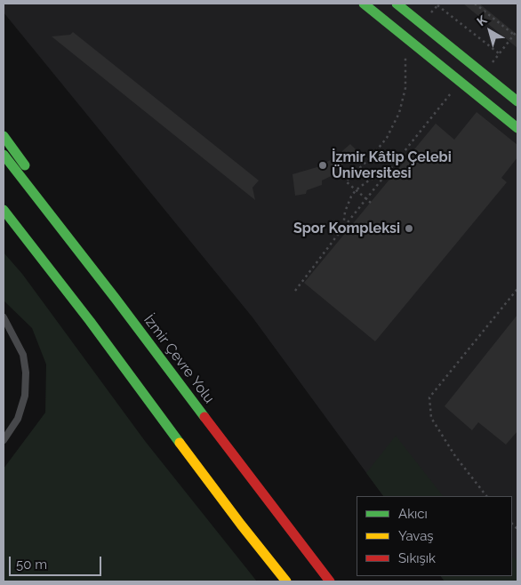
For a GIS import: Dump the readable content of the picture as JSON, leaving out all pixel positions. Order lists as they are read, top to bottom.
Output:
{
  "streets": {
    "main road": ["İzmir Çevre Yolu"]
  },
  "places": ["İzmir Kâtip Çelebi Üniversitesi", "Spor Kompleksi"],
  "legend": ["Akıcı", "Yavaş", "Sıkışık"],
  "scale_bar": "50 m",
  "north": "top left"
}
